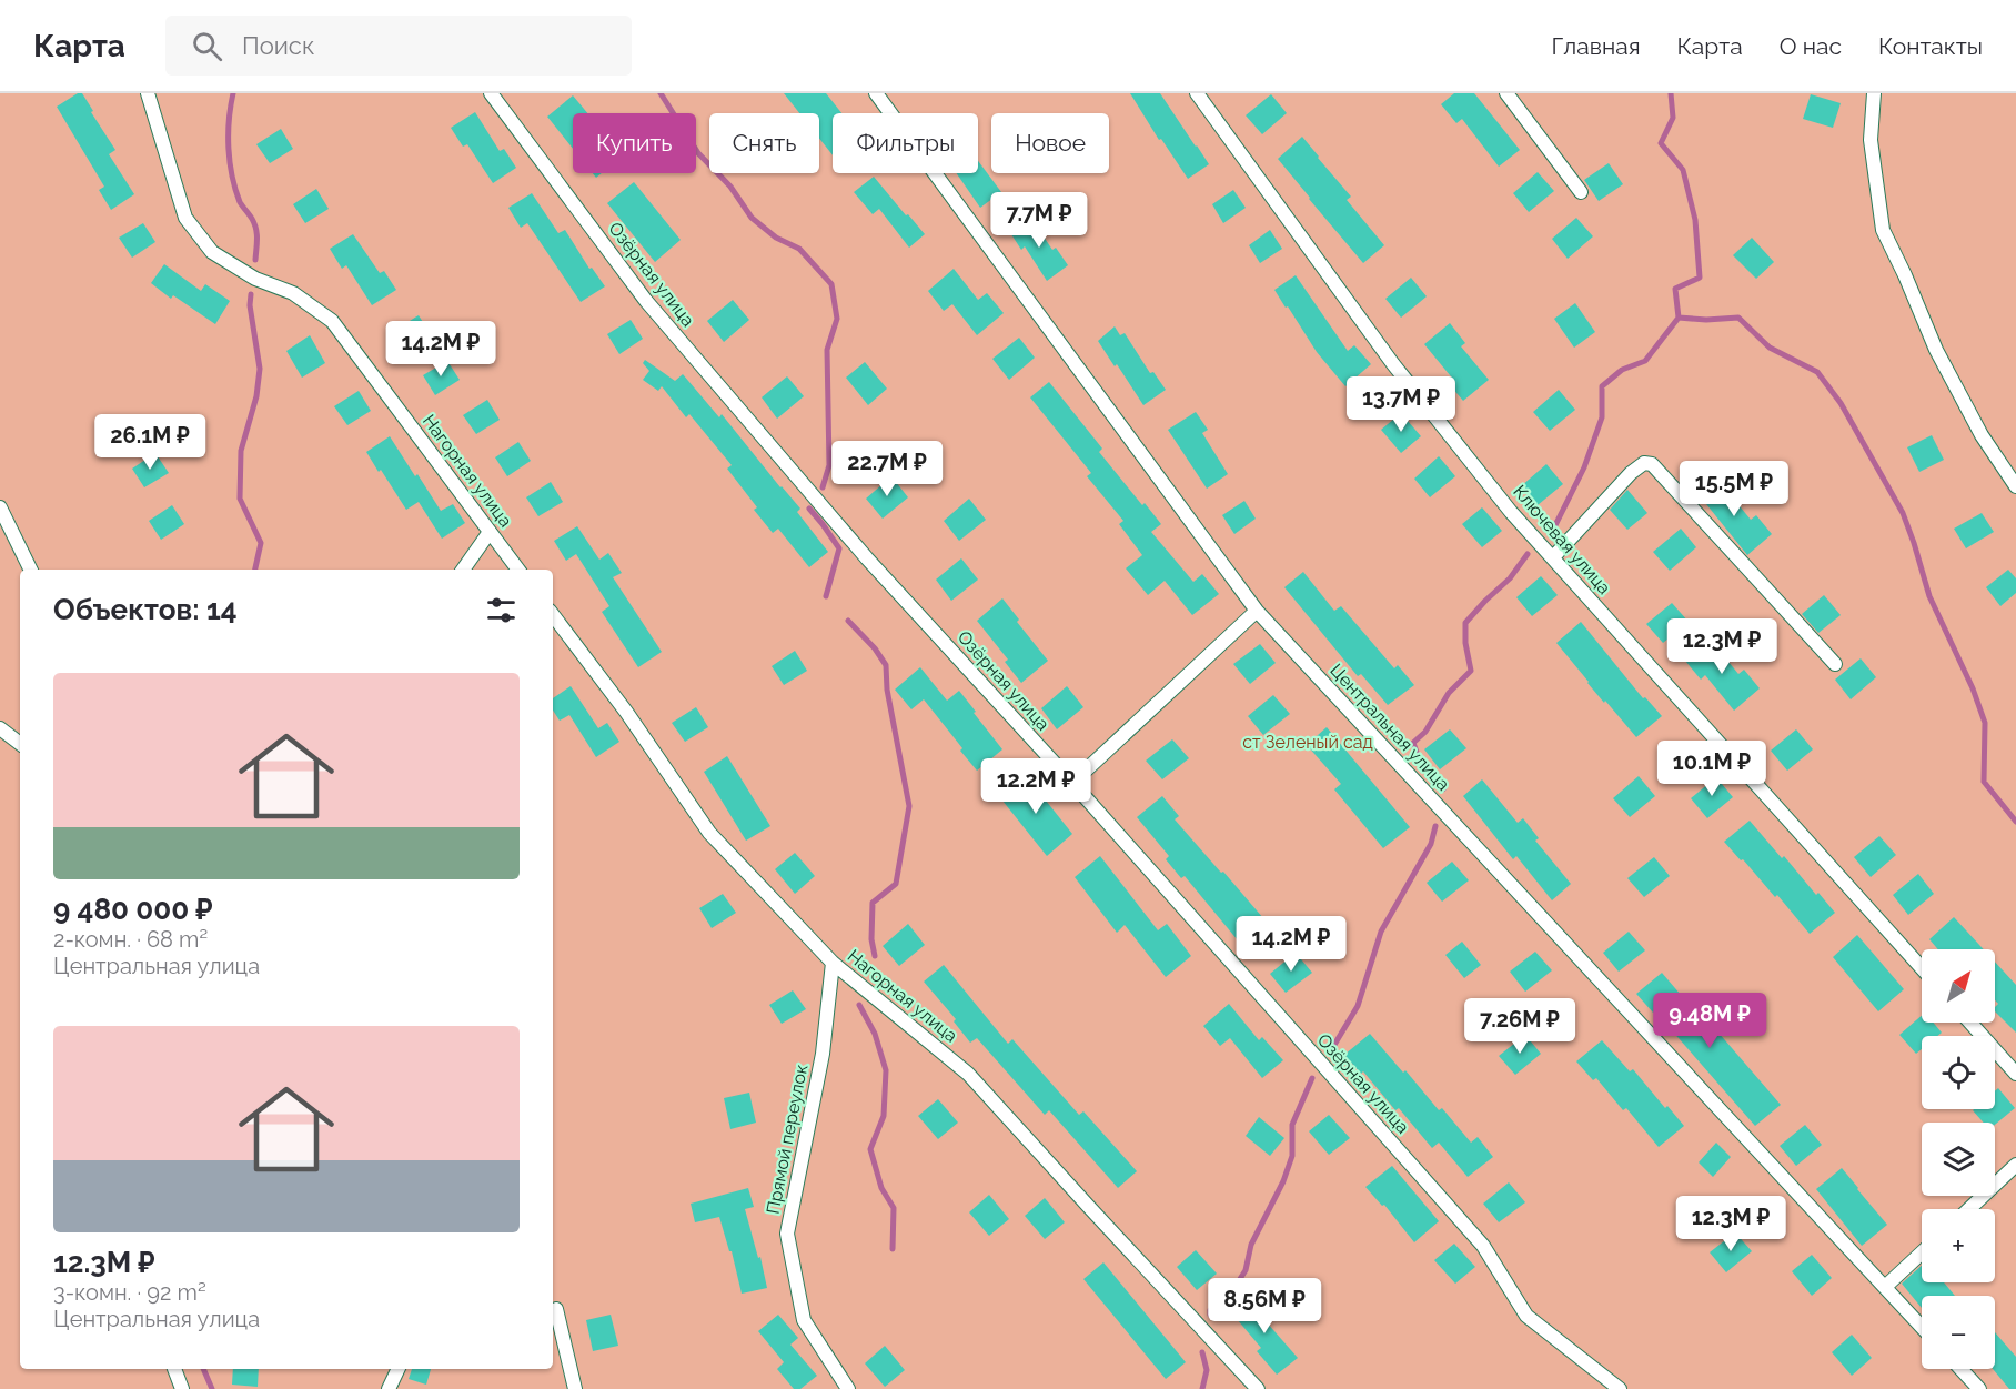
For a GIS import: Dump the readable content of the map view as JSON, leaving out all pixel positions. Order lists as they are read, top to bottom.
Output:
{
  "streets": {
    "street": [
      "Озёрная улица",
      "Нагорная улица",
      "Ключевая улица",
      "Центральная улица",
      "Прямой переулок"
    ]
  },
  "crossings": [
    ["Нагорная улица", "Прямой переулок"]
  ],
  "parks": ["ст Зеленый сад"],
  "north": "top right",
  "page": {
    "header": "Карта",
    "search": "Поиск",
    "nav": [
      "Главная",
      "Карта",
      "О нас",
      "Контакты"
    ],
    "chip": [
      "Купить",
      "Снять",
      "Фильтры",
      "Новое"
    ],
    "price": [
      "7.7M ₽",
      "14.2M ₽",
      "13.7M ₽",
      "26.1M ₽",
      "22.7M ₽",
      "15.5M ₽",
      "12.3M ₽",
      "10.1M ₽",
      "12.2M ₽",
      "14.2M ₽",
      "9.48M ₽",
      "7.26M ₽",
      "12.3M ₽",
      "8.56M ₽"
    ],
    "heading": "Объектов: 14",
    "list": [
      {
        "name": "9 480 000 ₽",
        "note": "2-комн. · 68 m² · Центральная улица"
      },
      {
        "name": "12.3M ₽",
        "note": "3-комн. · 92 m² · Центральная улица"
      }
    ],
    "map_buttons": ["+", "−"]
  }
}
